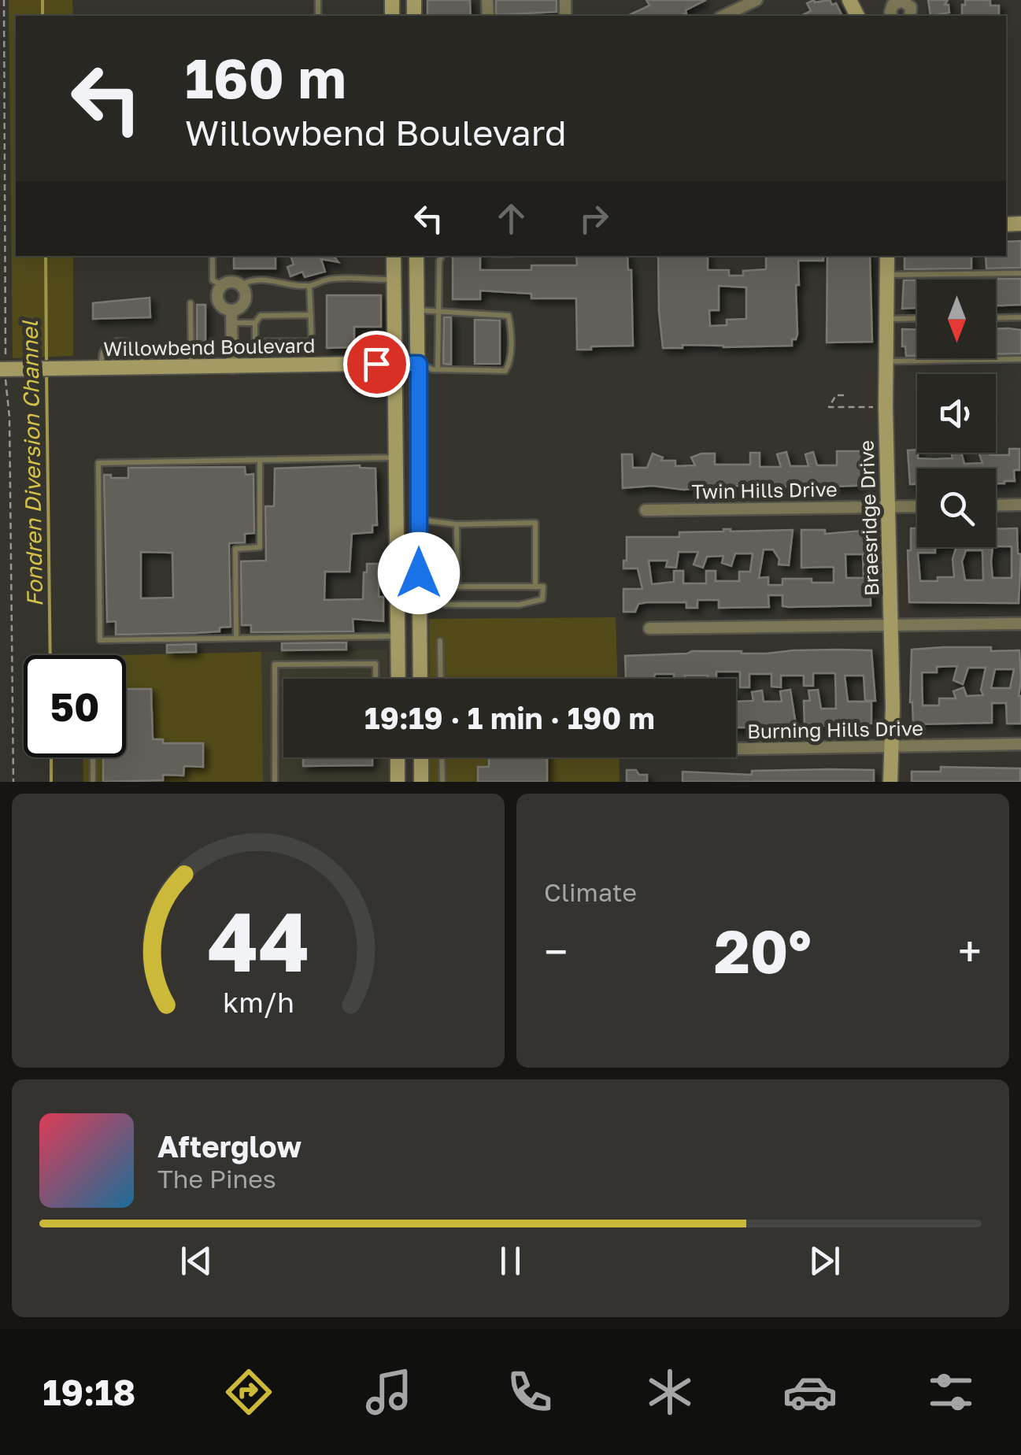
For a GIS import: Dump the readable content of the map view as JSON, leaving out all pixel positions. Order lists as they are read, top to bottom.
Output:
{
  "streets": {
    "main road": ["Willowbend Boulevard", "Braesridge Drive"],
    "street": ["Twin Hills Drive", "Burning Hills Drive"]
  },
  "crossings": [
    ["Twin Hills Drive", "Braesridge Drive"],
    ["Braesridge Drive", "Burning Hills Drive"]
  ],
  "water": ["Fondren Diversion Channel"],
  "north": "bottom",
  "page": {
    "turn": ["160 m", "Willowbend Boulevard"],
    "limit": "50",
    "trip": "19:19 · 1 min · 190 m",
    "tile": "Climate",
    "heat": ["−", "20°", "+"],
    "song": ["Afterglow", "The Pines"],
    "tabs": "19:18",
    "gauge": ["44", "km/h"]
  }
}
